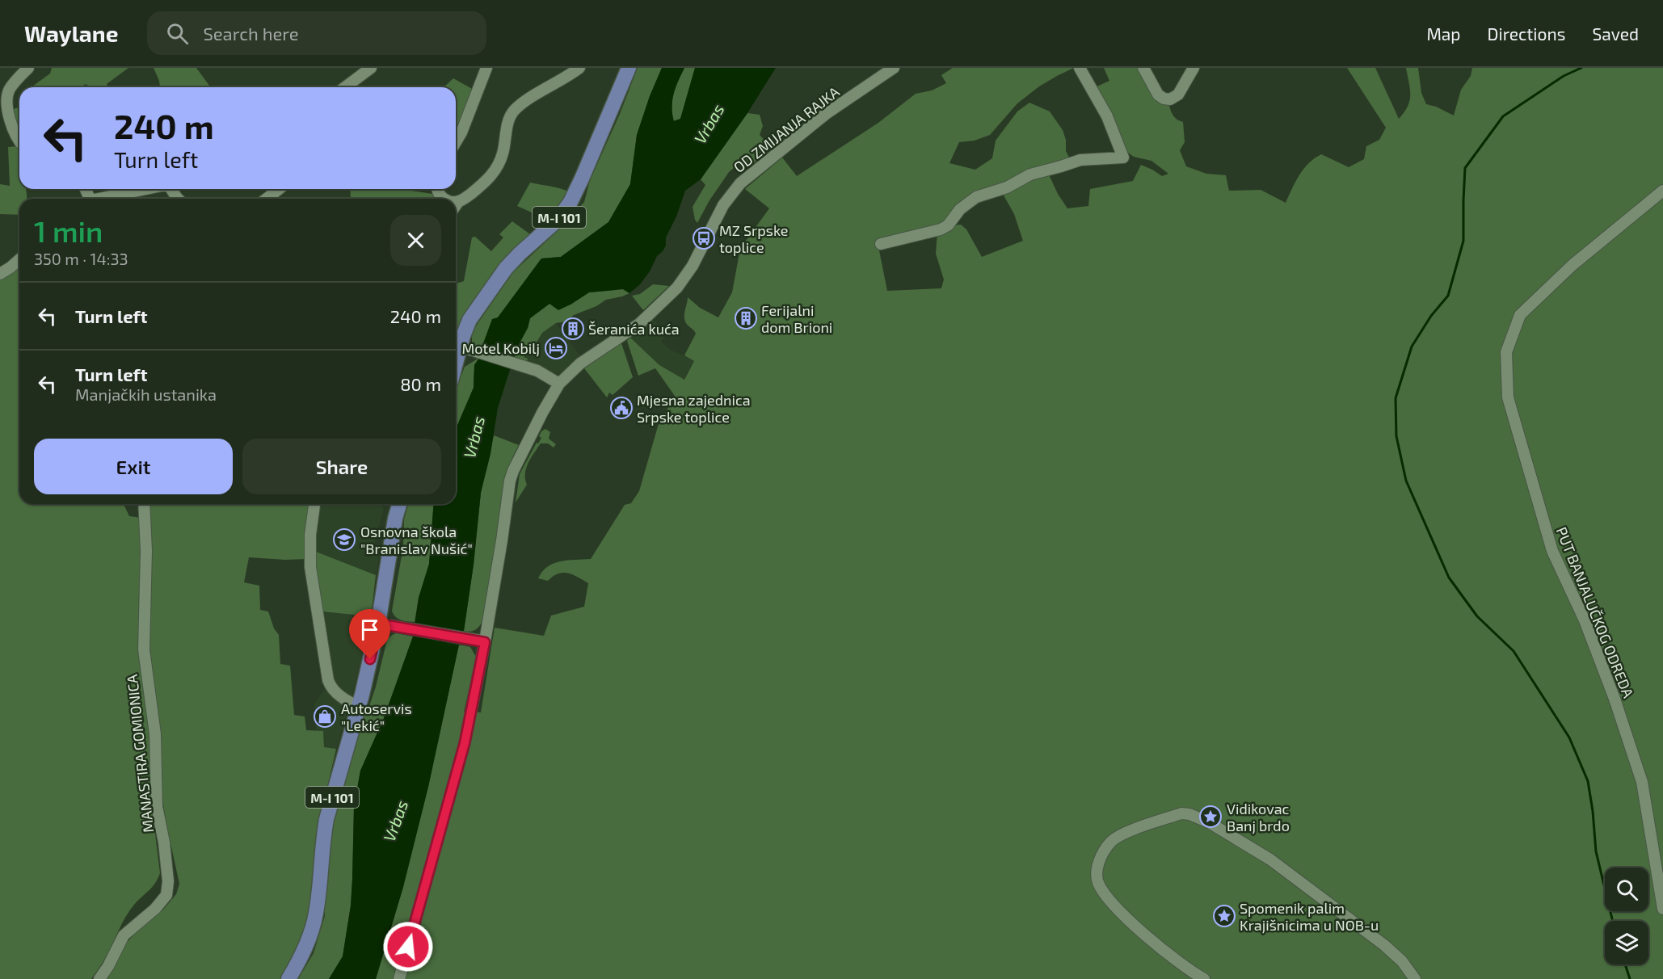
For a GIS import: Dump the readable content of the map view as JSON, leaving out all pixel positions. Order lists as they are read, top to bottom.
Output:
{
  "streets": {
    "main road": ["M-I 101"],
    "street": ["OD ZMIJANJA RAJKA", "PUT BANJALUČKOG ODREDA", "MANASTIRA GOMIONICA"]
  },
  "water": ["Vrbas"],
  "places": {
    "bus stop": ["MZ Srpske toplice"],
    "building": ["Ferijalni dom Brioni", "Šeranića kuća"],
    "hotel": ["Motel Kobilj"],
    "public building": ["Mjesna zajednica Srpske toplice"],
    "school or university": ["Osnovna škola \"Branislav Nušić\""],
    "shop": ["Autoservis \"Lekić\""],
    "place": ["Vidikovac Banj brdo", "Spomenik palim Krajišnicima u NOB-u"]
  },
  "page": {
    "header": "Waylane",
    "search": "Search here",
    "nav": ["Map", "Directions", "Saved"],
    "turn": ["240 m", "Turn left"],
    "heading": ["1 min", "350 m · 14:33"],
    "list": [
      {
        "name": "Turn left",
        "value": "240 m"
      },
      {
        "name": "Turn left",
        "note": "Manjačkih ustanika",
        "value": "80 m"
      }
    ],
    "buttons": ["Exit", "Share"]
  }
}
